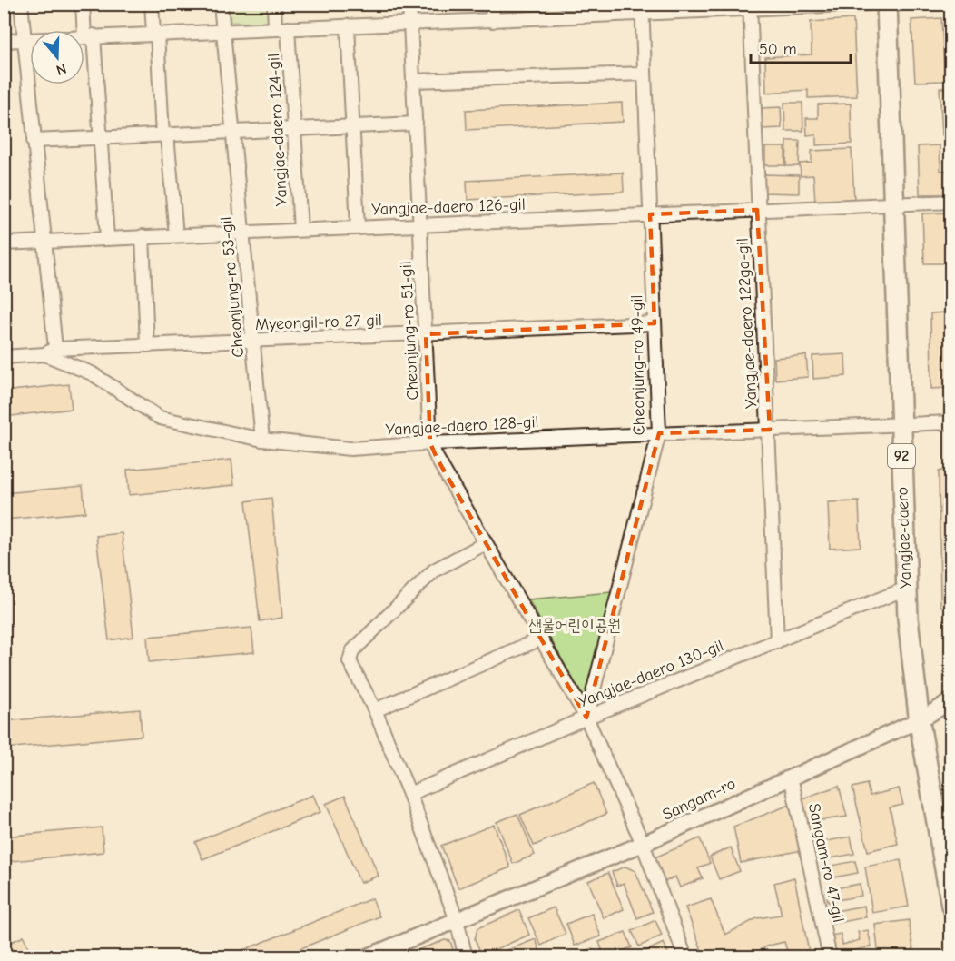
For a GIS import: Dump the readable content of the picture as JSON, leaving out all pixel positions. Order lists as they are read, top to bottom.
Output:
{
  "streets": {
    "main road": ["92", "Yangjae-daero"],
    "street": [
      "Yangjae-daero 124-gil",
      "Yangjae-daero 126-gil",
      "Cheonjung-ro 53-gil",
      "Myeongil-ro 27-gil",
      "Yangjae-daero 122ga-gil",
      "Cheonjung-ro 51-gil",
      "Cheonjung-ro 49-gil",
      "Yangjae-daero 128-gil",
      "Yangjae-daero 130-gil",
      "Sangam-ro",
      "Sangam-ro 47-gil"
    ]
  },
  "crossings": [
    ["Yangjae-daero 124-gil", "Yangjae-daero 126-gil"],
    ["Yangjae-daero 126-gil", "Cheonjung-ro 53-gil"],
    ["Yangjae-daero 126-gil", "Yangjae-daero 122ga-gil"],
    ["Yangjae-daero 126-gil", "Cheonjung-ro 51-gil"],
    ["Yangjae-daero 126-gil", "Cheonjung-ro 49-gil"],
    ["Yangjae-daero 126-gil", "Yangjae-daero"],
    ["Cheonjung-ro 53-gil", "Myeongil-ro 27-gil"],
    ["Cheonjung-ro 53-gil", "Yangjae-daero 128-gil"],
    ["Myeongil-ro 27-gil", "Cheonjung-ro 51-gil"],
    ["Myeongil-ro 27-gil", "Cheonjung-ro 49-gil"],
    ["Myeongil-ro 27-gil", "Yangjae-daero 128-gil"],
    ["Yangjae-daero 122ga-gil", "Yangjae-daero 128-gil"],
    ["Yangjae-daero 122ga-gil", "Yangjae-daero 130-gil"],
    ["Cheonjung-ro 51-gil", "Cheonjung-ro 49-gil"],
    ["Cheonjung-ro 51-gil", "Yangjae-daero 128-gil"],
    ["Cheonjung-ro 51-gil", "Yangjae-daero 130-gil"],
    ["Cheonjung-ro 51-gil", "Sangam-ro"],
    ["Cheonjung-ro 49-gil", "Yangjae-daero 128-gil"],
    ["Cheonjung-ro 49-gil", "Yangjae-daero 130-gil"],
    ["Yangjae-daero 128-gil", "Yangjae-daero"],
    ["Yangjae-daero", "Yangjae-daero 130-gil"],
    ["Yangjae-daero", "Sangam-ro"],
    ["Sangam-ro", "Sangam-ro 47-gil"]
  ],
  "parks": ["샘물어린이공원"],
  "scale_bar": "50 m",
  "north": "bottom"
}
